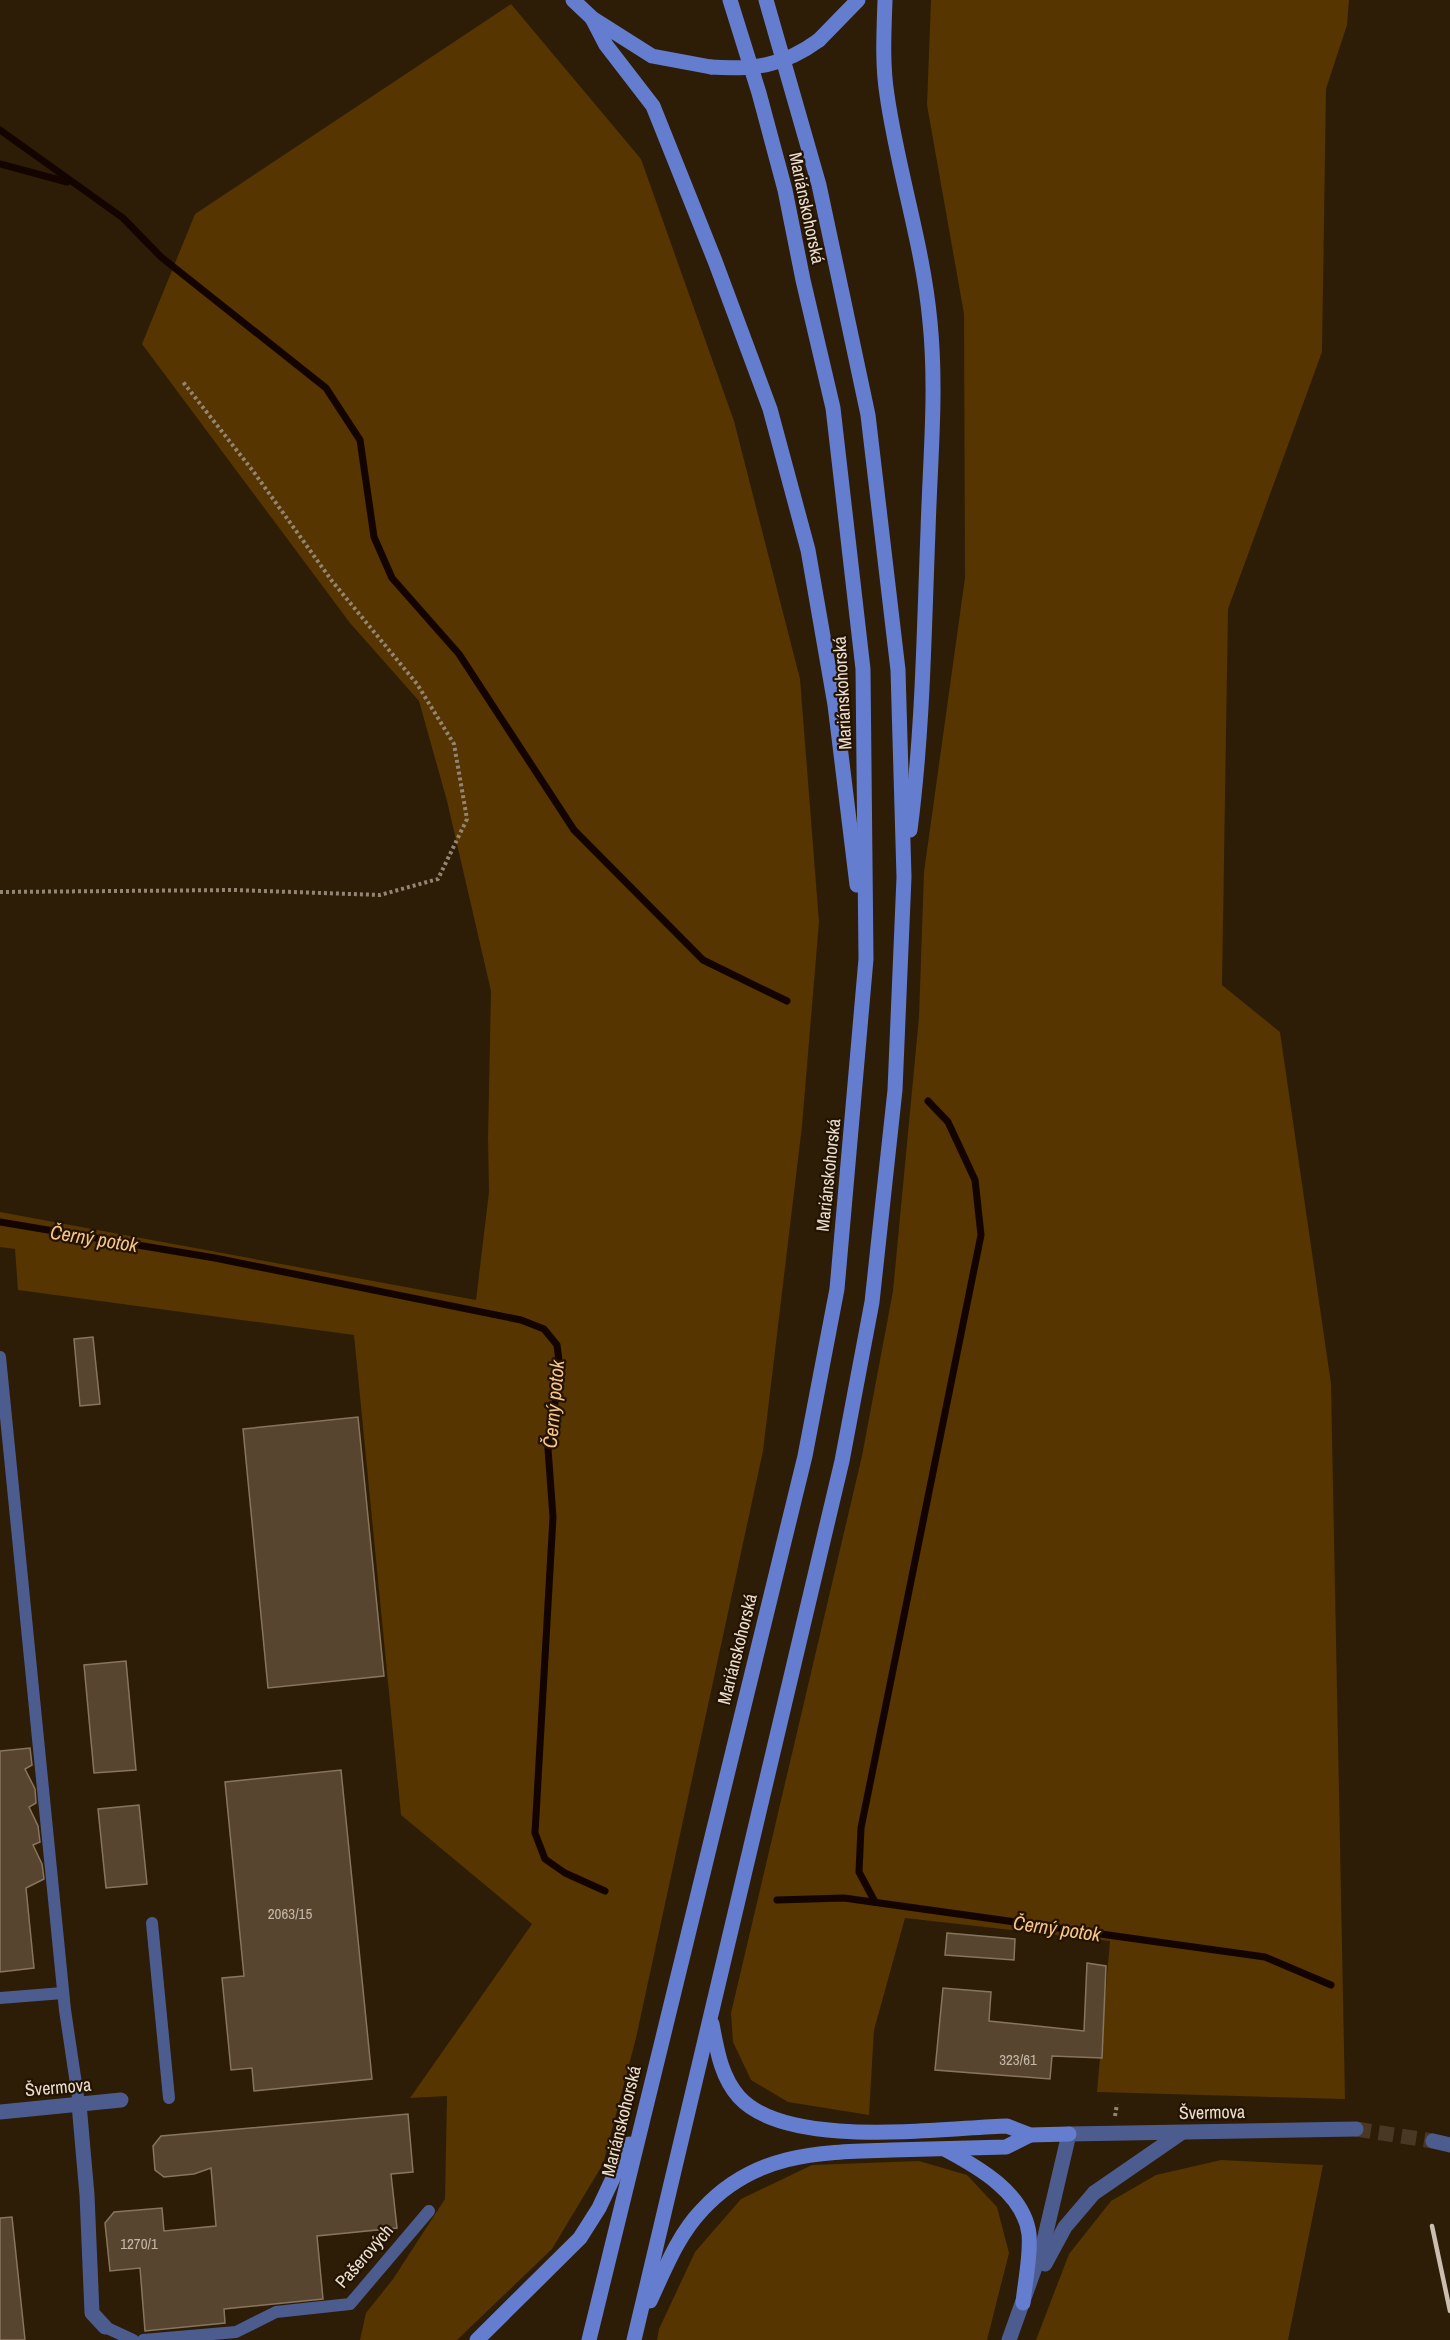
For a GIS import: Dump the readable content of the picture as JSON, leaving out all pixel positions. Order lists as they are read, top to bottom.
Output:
{
  "streets": {
    "main road": ["Mariánskohorská"],
    "street": ["Švermova"],
    "lane": ["Pašerových"]
  },
  "water": ["Černý potok"],
  "house_numbers": ["2063/15", "323/61", "1270/1"]
}
